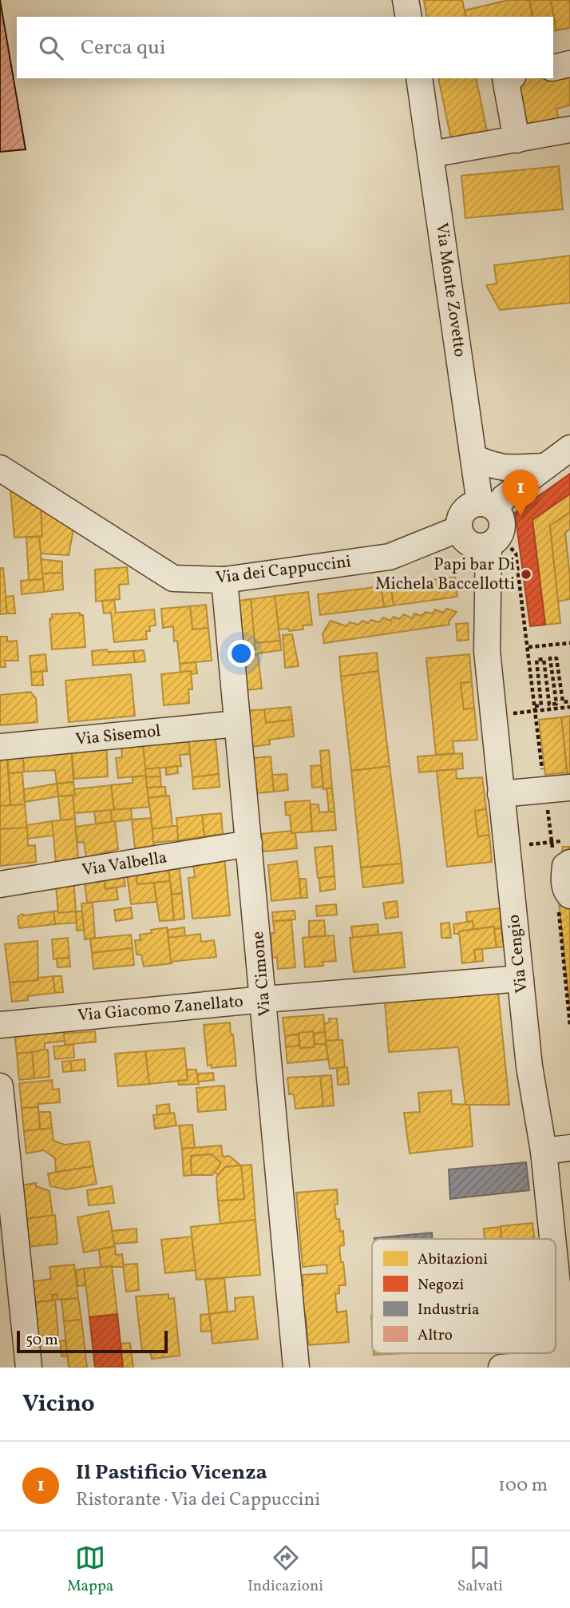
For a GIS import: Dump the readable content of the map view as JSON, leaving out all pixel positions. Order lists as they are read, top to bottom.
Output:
{
  "streets": {
    "street": [
      "Via Monte Zovetto",
      "Via dei Cappuccini",
      "Via Sisemol",
      "Via Valbella",
      "Via Cengio",
      "Via Cimone",
      "Via Giacomo Zanellato"
    ]
  },
  "crossings": [
    ["Via Monte Zovetto", "Via dei Cappuccini"],
    ["Via Monte Zovetto", "Via Cengio"],
    ["Via dei Cappuccini", "Via Cengio"],
    ["Via dei Cappuccini", "Via Cimone"],
    ["Via Sisemol", "Via Cimone"],
    ["Via Valbella", "Via Cimone"],
    ["Via Cengio", "Via Giacomo Zanellato"],
    ["Via Cimone", "Via Giacomo Zanellato"]
  ],
  "places": ["Papi bar Di Michela Baccellotti"],
  "legend": [
    "Abitazioni",
    "Negozi",
    "Industria",
    "Altro"
  ],
  "scale_bar": "50 m",
  "page": {
    "search": "Cerca qui",
    "pins": "1",
    "scale": "50 m",
    "heading": "Vicino",
    "list": [
      {
        "mark": "1",
        "name": "Il Pastificio Vicenza",
        "note": "Ristorante · Via dei Cappuccini",
        "value": "100 m"
      }
    ],
    "nav": ["Mappa", "Indicazioni", "Salvati"]
  }
}
